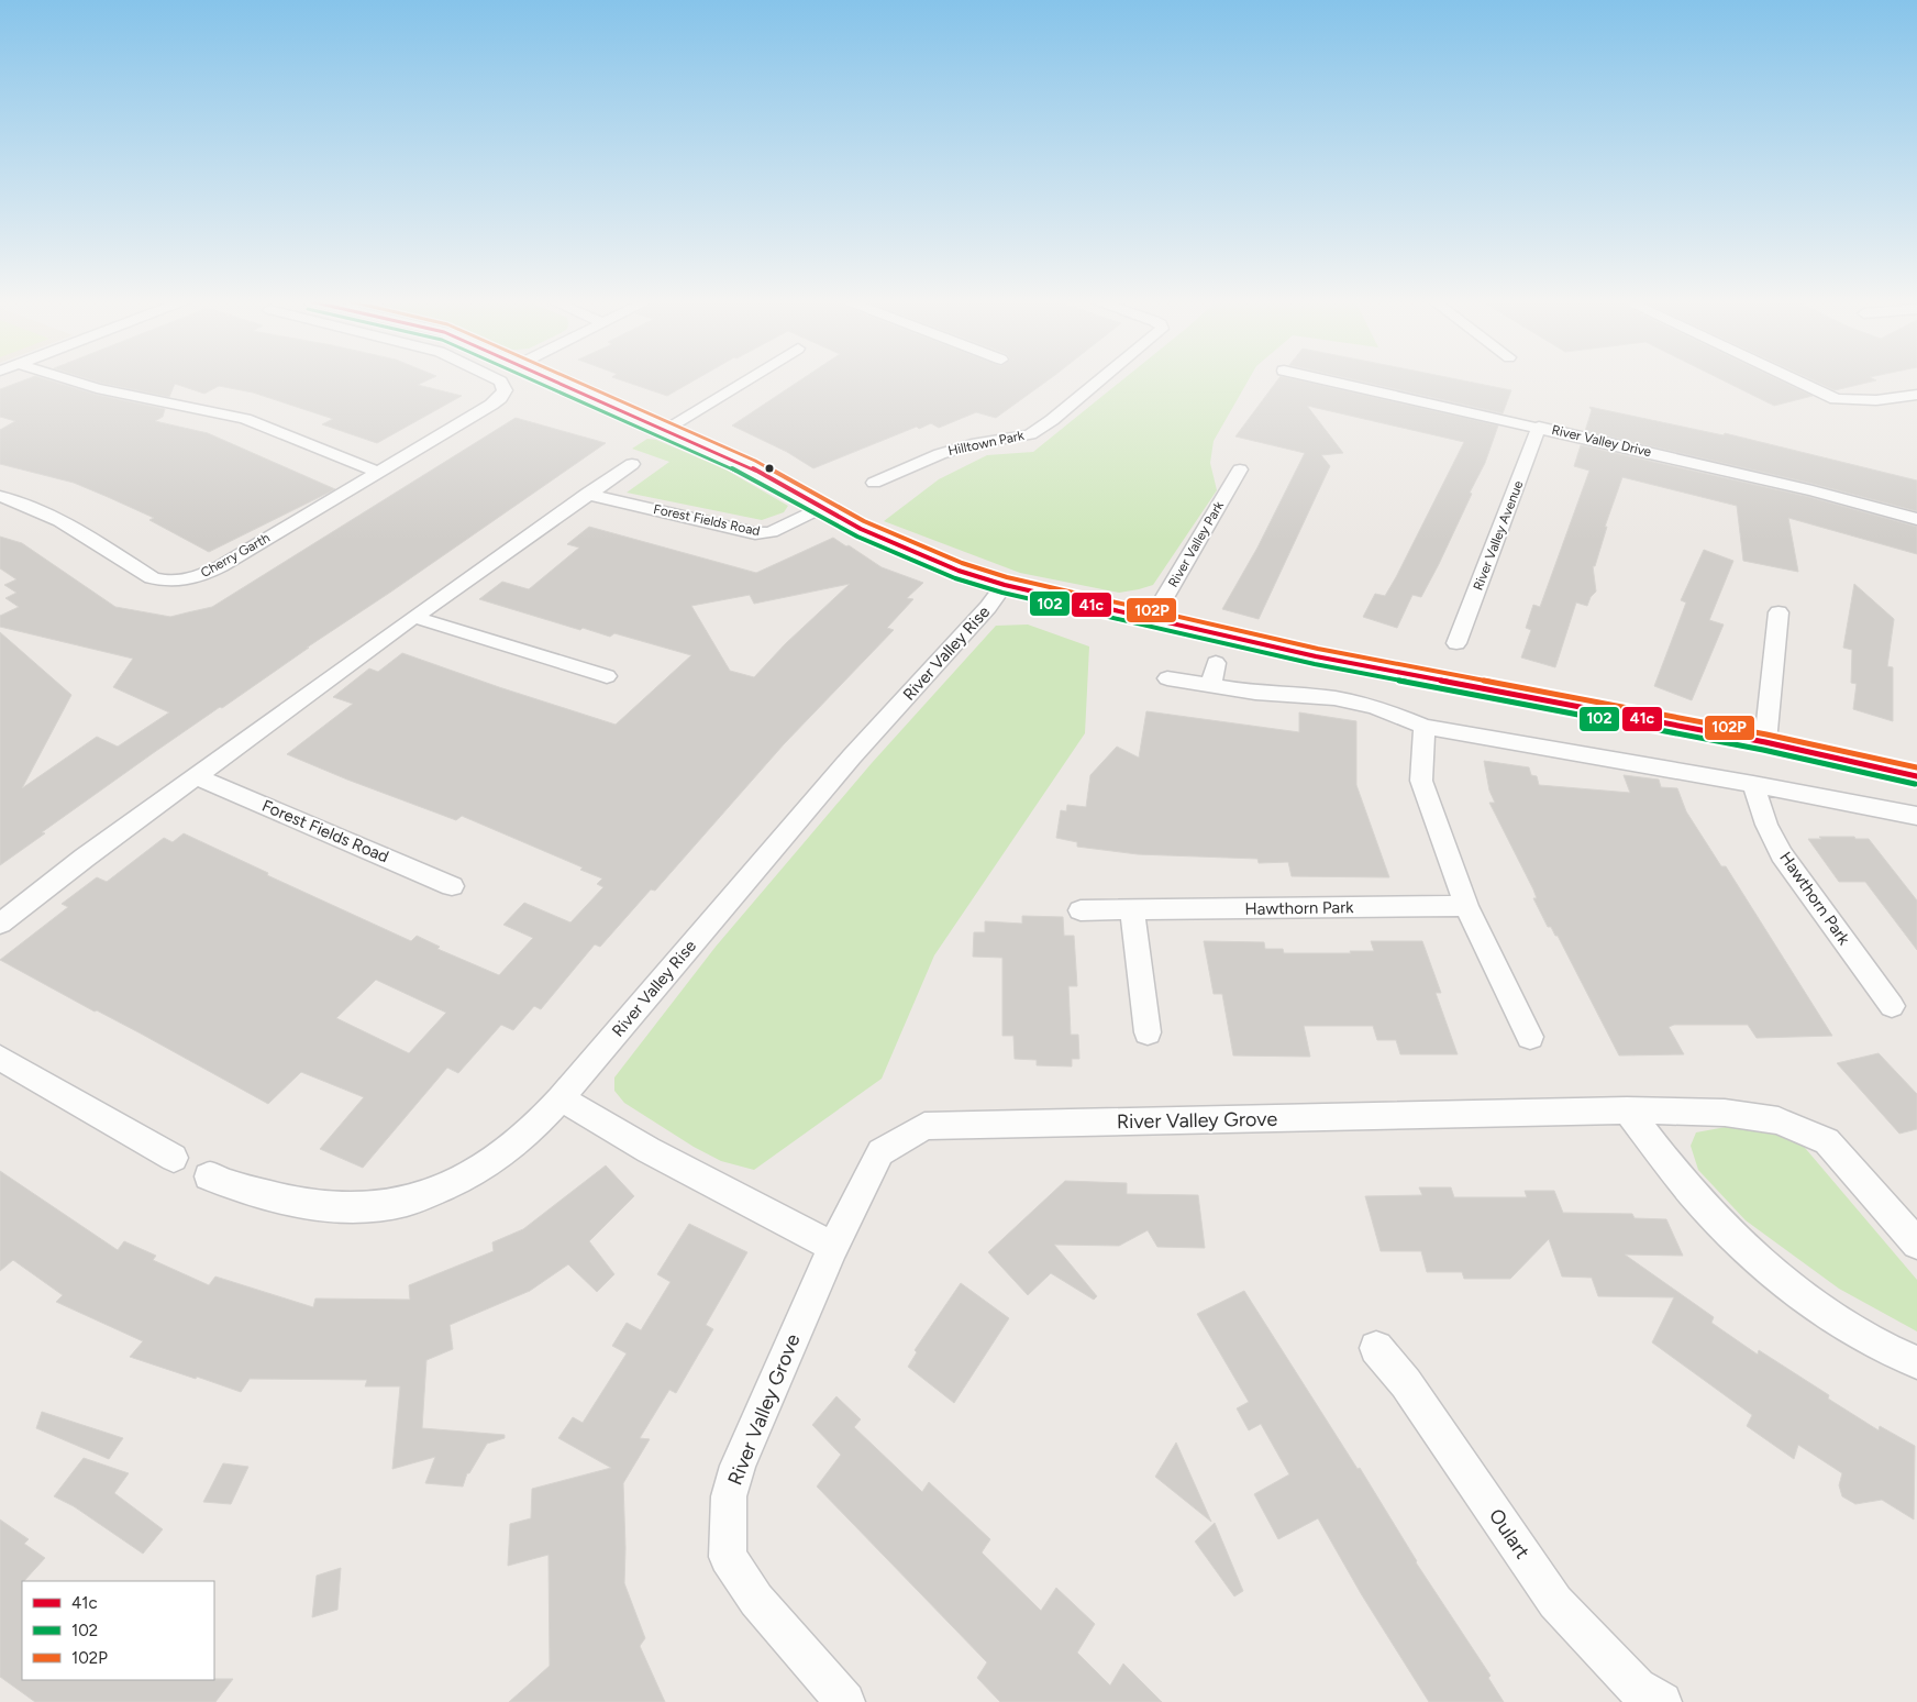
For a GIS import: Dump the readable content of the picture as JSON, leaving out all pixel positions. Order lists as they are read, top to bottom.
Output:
{
  "streets": {
    "street": [
      "River Valley Drive",
      "Hilltown Park",
      "Forest Fields Road",
      "River Valley Avenue",
      "River Valley Park",
      "Cherry Garth",
      "River Valley Rise",
      "Hawthorn Park",
      "River Valley Grove",
      "Oulart"
    ]
  },
  "crossings": [
    ["River Valley Drive", "River Valley Avenue"]
  ],
  "lines": ["transit line 41c", "transit line 102", "transit line 102P"],
  "legend": ["41c", "102", "102P"]
}
